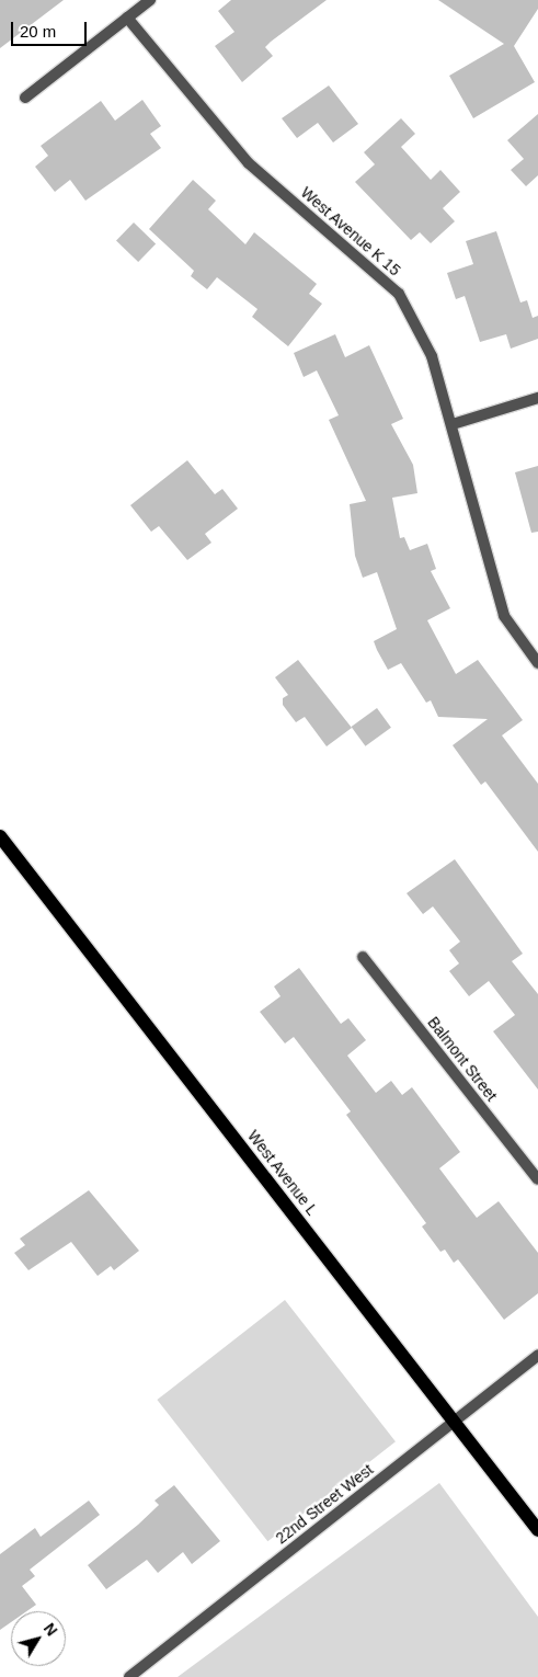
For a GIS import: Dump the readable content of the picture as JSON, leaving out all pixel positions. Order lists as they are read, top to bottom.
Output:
{
  "streets": {
    "main road": ["West Avenue L"],
    "street": ["West Avenue K 15", "Balmont Street", "22nd Street West"]
  },
  "crossings": [
    ["West Avenue L", "22nd Street West"]
  ],
  "scale_bar": "20 m",
  "north": "top right"
}
